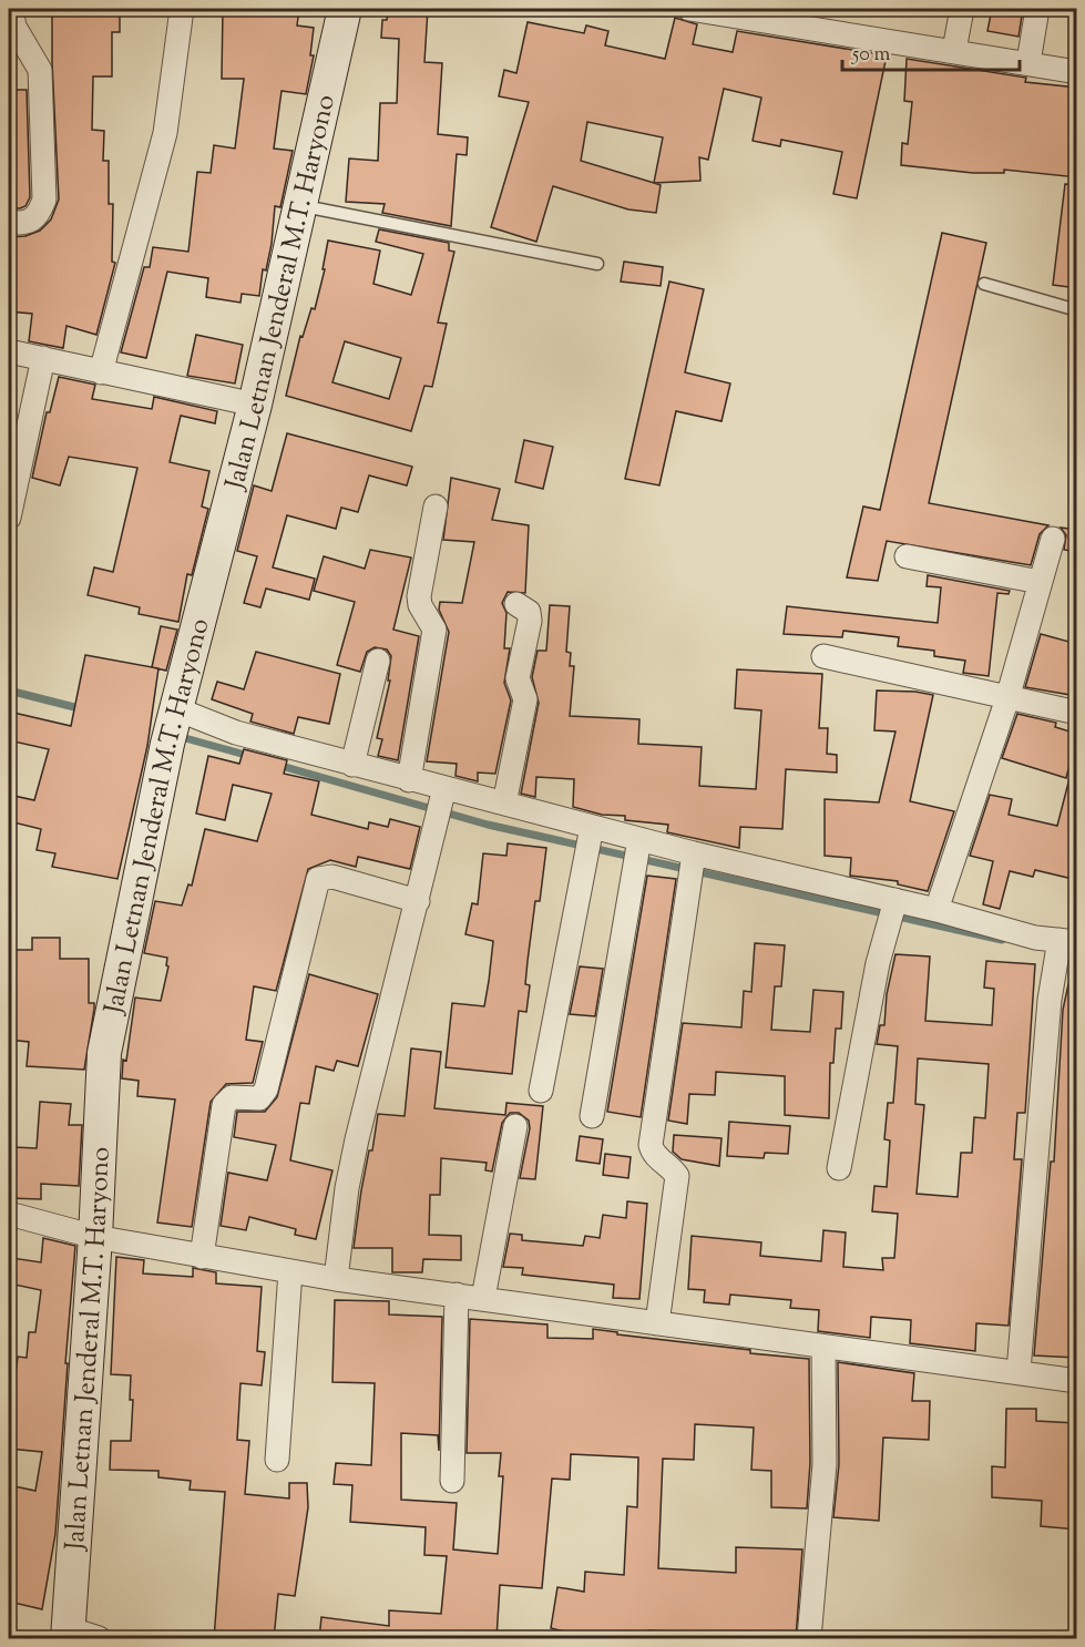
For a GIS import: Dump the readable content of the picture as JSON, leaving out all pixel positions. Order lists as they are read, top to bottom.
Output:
{
  "streets": {
    "main road": ["Jalan Letnan Jenderal M.T. Haryono"]
  },
  "scale_bar": "50 m"
}
